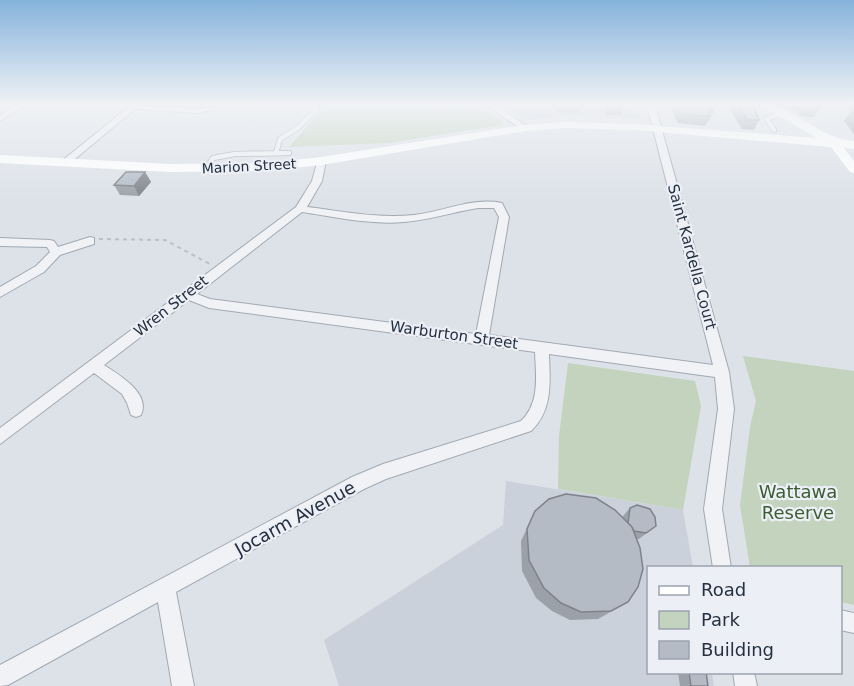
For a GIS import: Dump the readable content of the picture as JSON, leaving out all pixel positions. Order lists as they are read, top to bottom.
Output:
{
  "streets": {
    "main road": ["Marion Street"],
    "street": [
      "Saint Kardella Court",
      "Wren Street",
      "Warburton Street",
      "Jocarm Avenue"
    ]
  },
  "crossings": [
    ["Marion Street", "Wren Street"],
    ["Saint Kardella Court", "Warburton Street"],
    ["Wren Street", "Warburton Street"],
    ["Warburton Street", "Jocarm Avenue"]
  ],
  "parks": ["Wattawa Reserve"],
  "legend": ["Road", "Park", "Building"]
}
